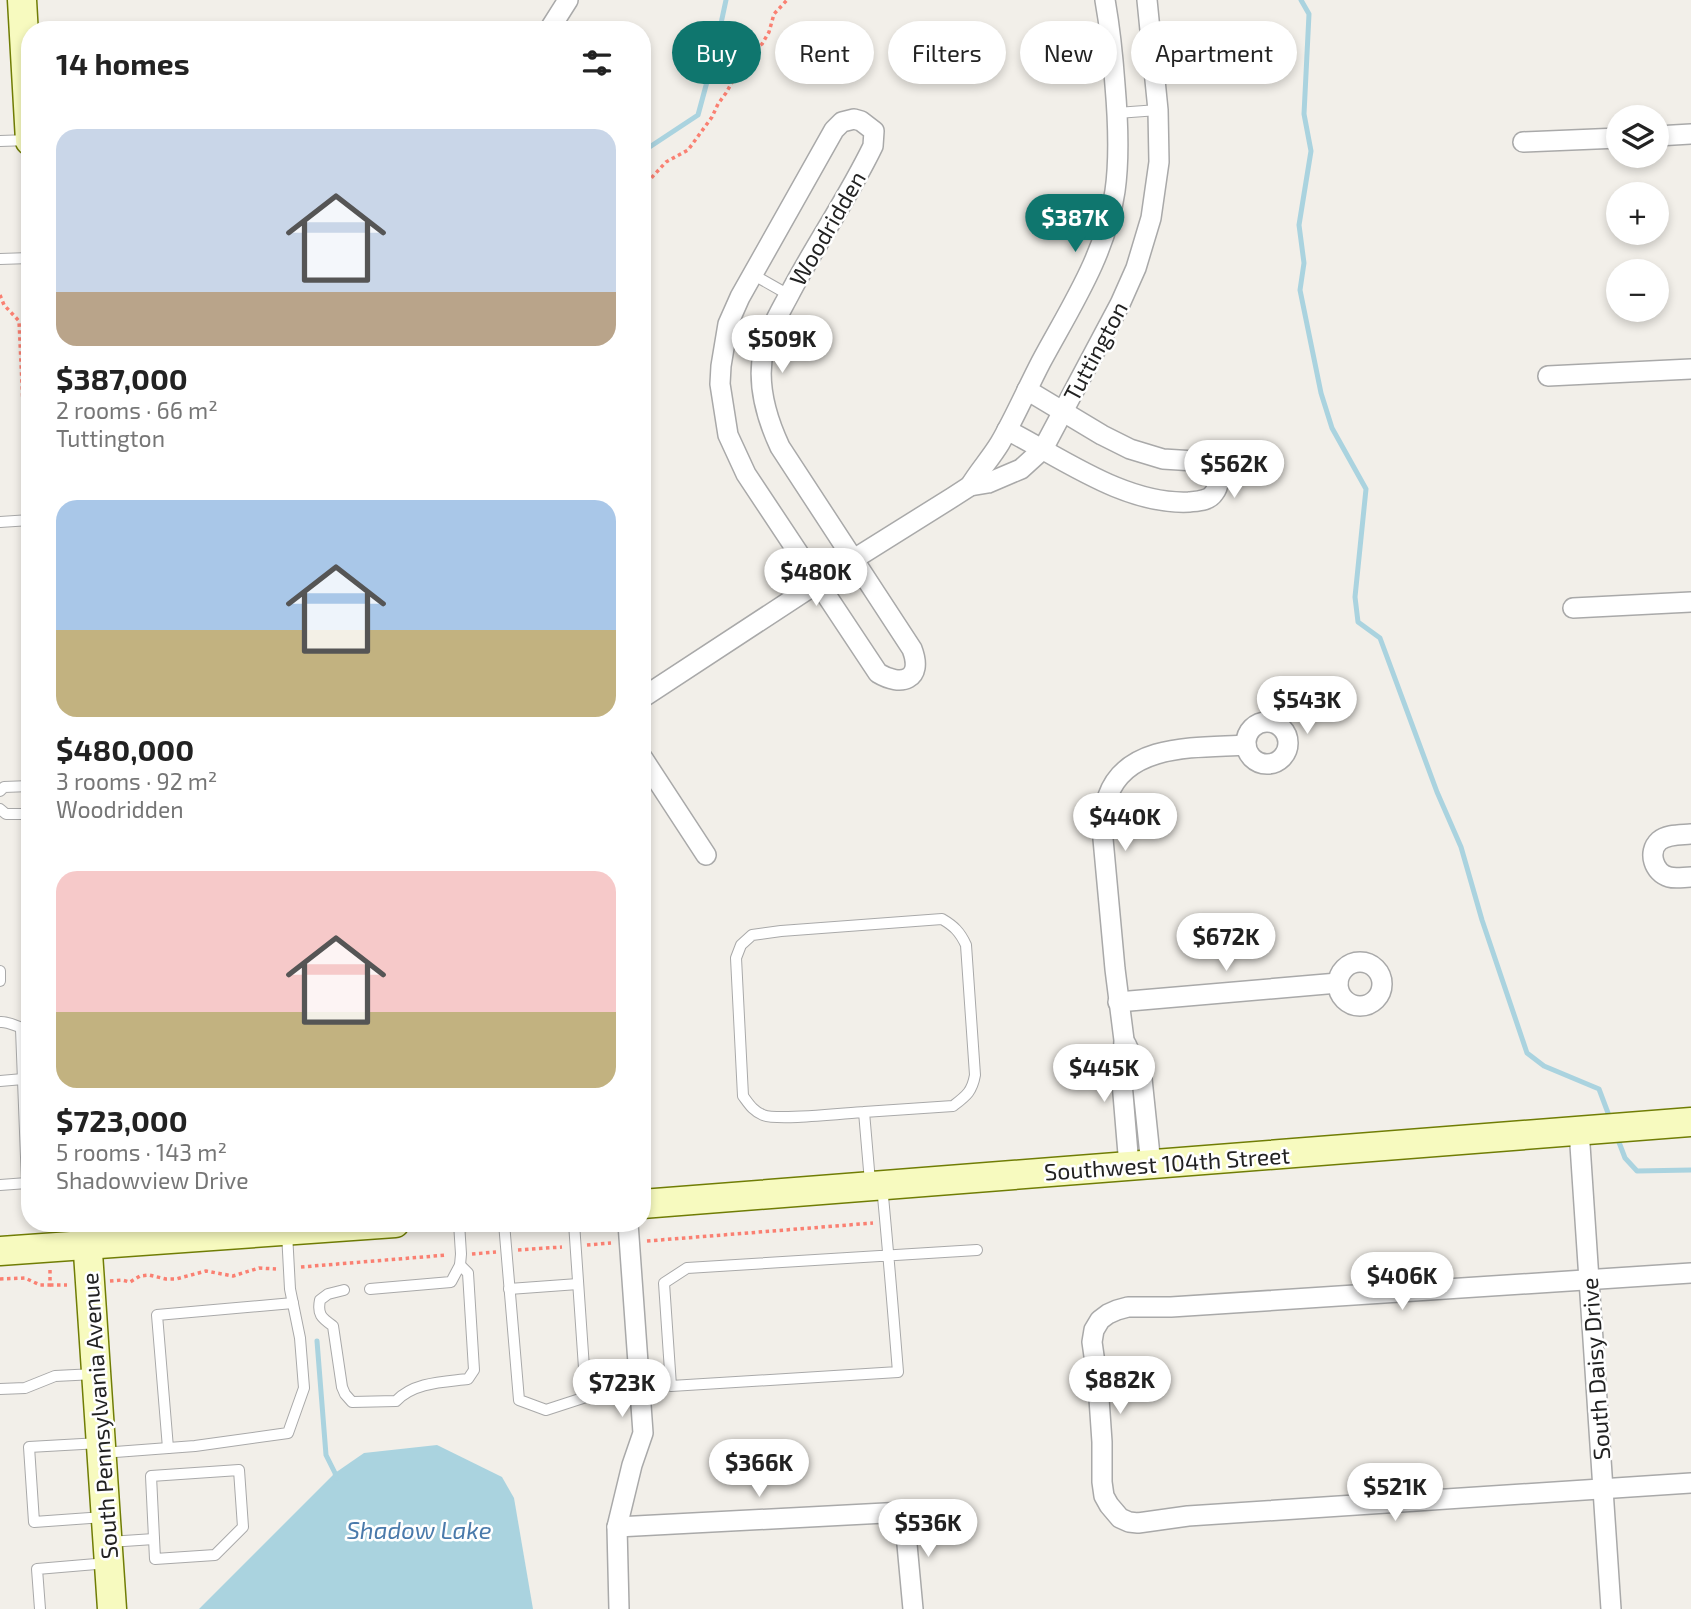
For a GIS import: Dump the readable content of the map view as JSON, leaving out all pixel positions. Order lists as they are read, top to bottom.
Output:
{
  "streets": {
    "main road": ["Southwest 104th Street", "South Pennsylvania Avenue"],
    "street": ["Woodridden", "Tuttington", "South Daisy Drive"]
  },
  "crossings": [
    ["Woodridden", "Tuttington"],
    ["Southwest 104th Street", "South Daisy Drive"]
  ],
  "water": ["Shadow Lake"],
  "page": {
    "chip": [
      "Buy",
      "Rent",
      "Filters",
      "New",
      "Apartment"
    ],
    "heading": "14 homes",
    "map_buttons": ["+", "−"],
    "list": [
      {
        "name": "$387,000",
        "note": "2 rooms · 66 m² · Tuttington"
      },
      {
        "name": "$480,000",
        "note": "3 rooms · 92 m² · Woodridden"
      },
      {
        "name": "$723,000",
        "note": "5 rooms · 143 m² · Shadowview Drive"
      }
    ],
    "price": [
      "$387K",
      "$509K",
      "$562K",
      "$480K",
      "$543K",
      "$440K",
      "$672K",
      "$445K",
      "$406K",
      "$882K",
      "$723K",
      "$366K",
      "$521K",
      "$536K"
    ]
  }
}
